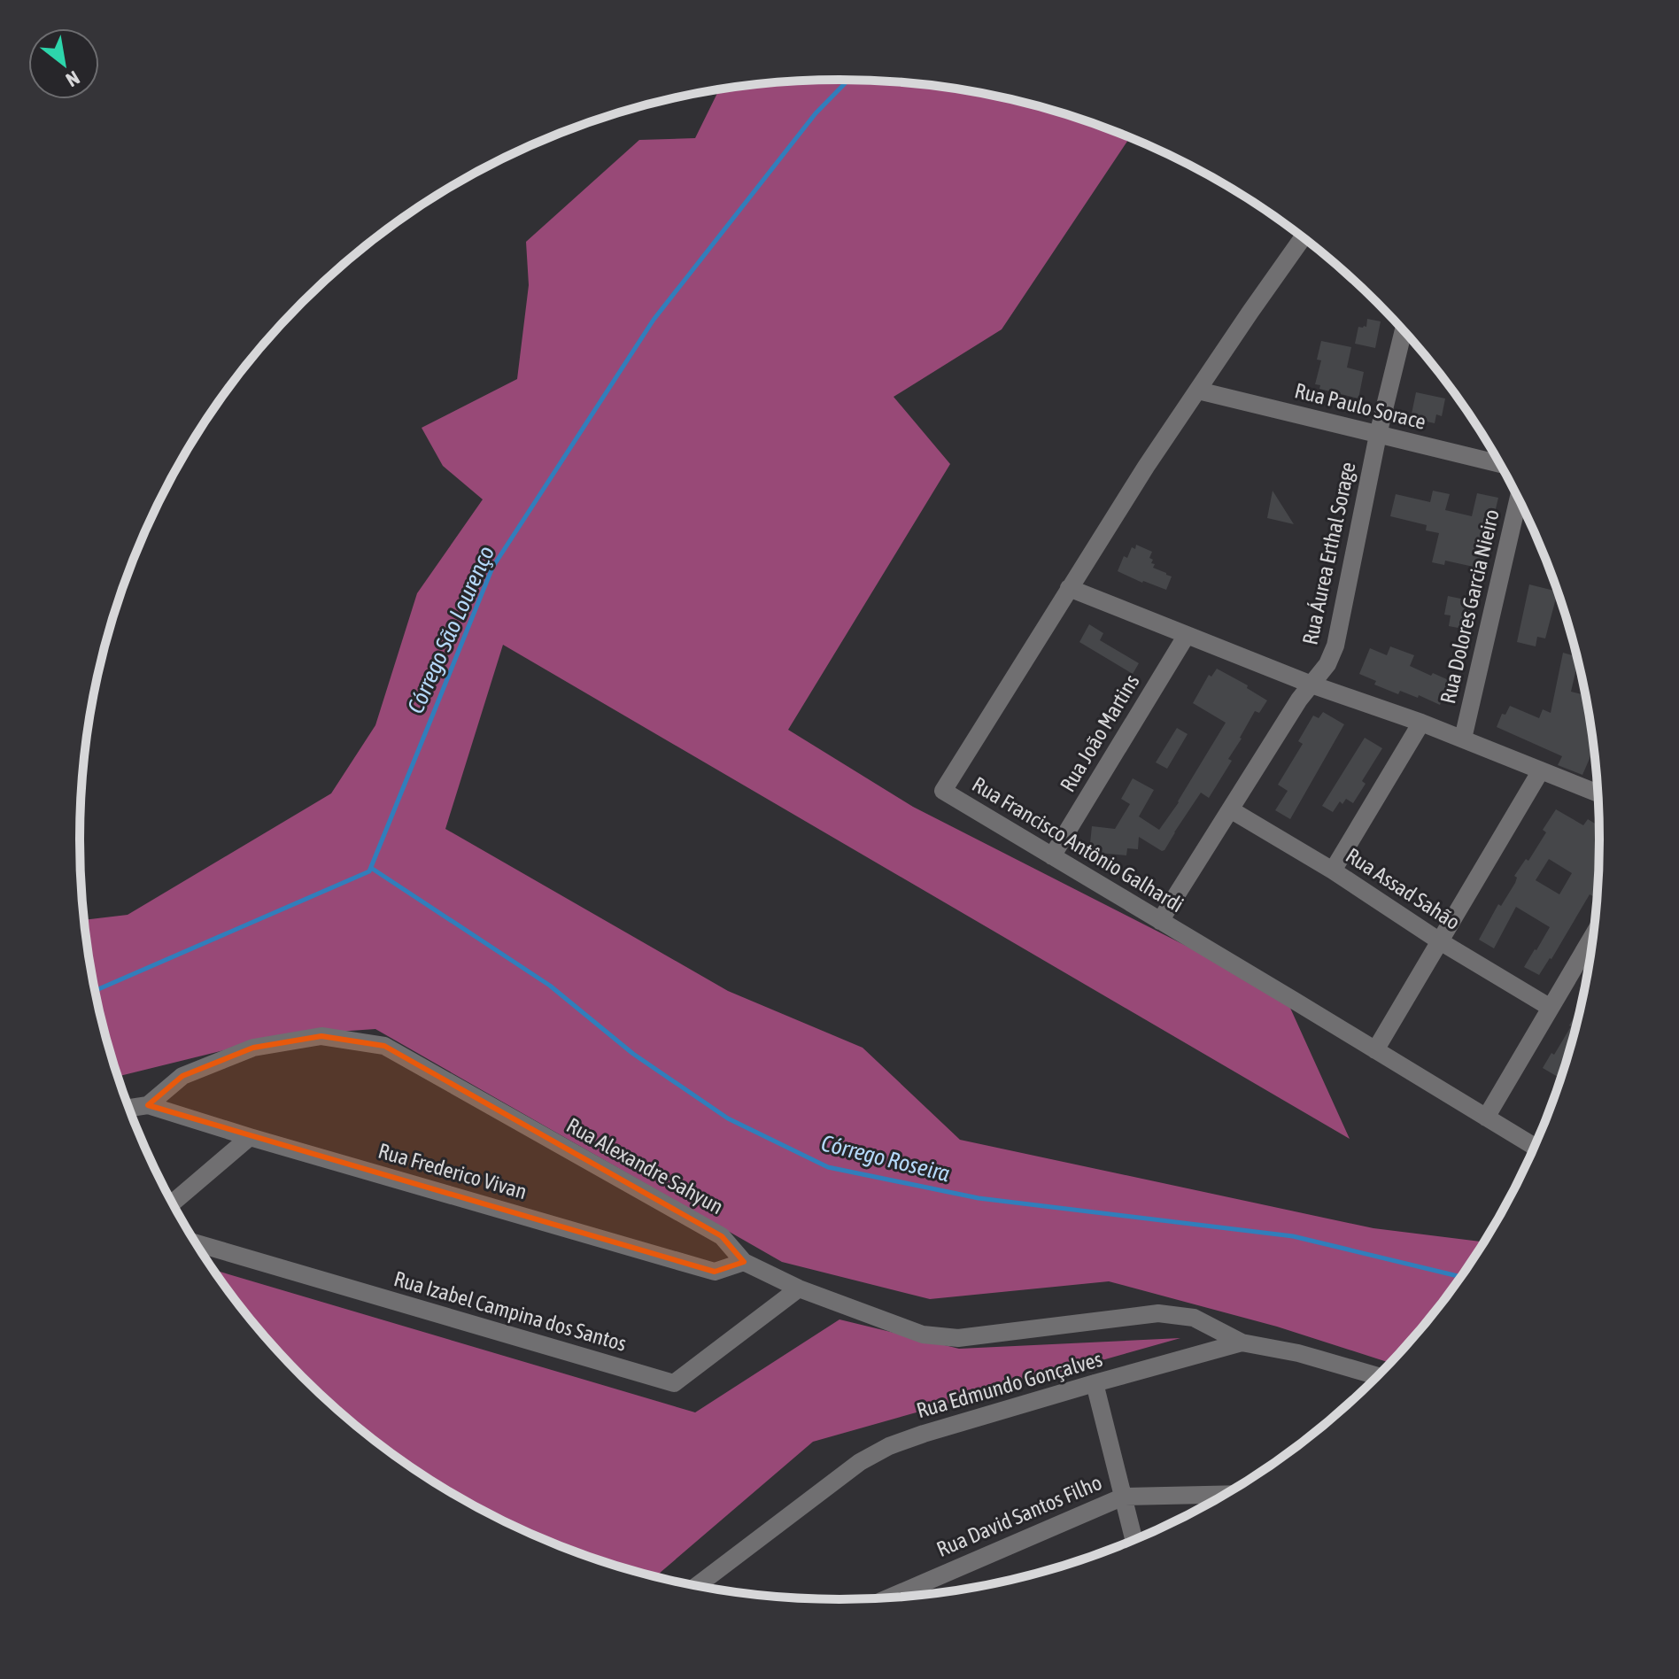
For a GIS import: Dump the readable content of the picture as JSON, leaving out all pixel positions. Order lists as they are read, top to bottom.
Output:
{
  "streets": {
    "street": [
      "Rua Paulo Sorace",
      "Rua Áurea Erthal Sorage",
      "Rua Dolores Garcia Nieiro",
      "Rua João Martins",
      "Rua Francisco Antônio Galhardi",
      "Rua Assad Sahão",
      "Rua Alexandre Sahyun",
      "Rua Frederico Vivan",
      "Rua Izabel Campina dos Santos",
      "Rua Edmundo Gonçalves",
      "Rua David Santos Filho"
    ]
  },
  "crossings": [
    ["Rua Paulo Sorace", "Rua Áurea Erthal Sorage"],
    ["Rua Paulo Sorace", "Rua Francisco Antônio Galhardi"],
    ["Rua Áurea Erthal Sorage", "Rua Francisco Antônio Galhardi"],
    ["Rua Áurea Erthal Sorage", "Rua Assad Sahão"],
    ["Rua João Martins", "Rua Francisco Antônio Galhardi"],
    ["Rua Alexandre Sahyun", "Rua Frederico Vivan"],
    ["Rua Alexandre Sahyun", "Rua Izabel Campina dos Santos"],
    ["Rua Alexandre Sahyun", "Rua Edmundo Gonçalves"]
  ],
  "water": ["Córrego São Lourenço", "Córrego Roseira"],
  "north": "bottom right"
}
